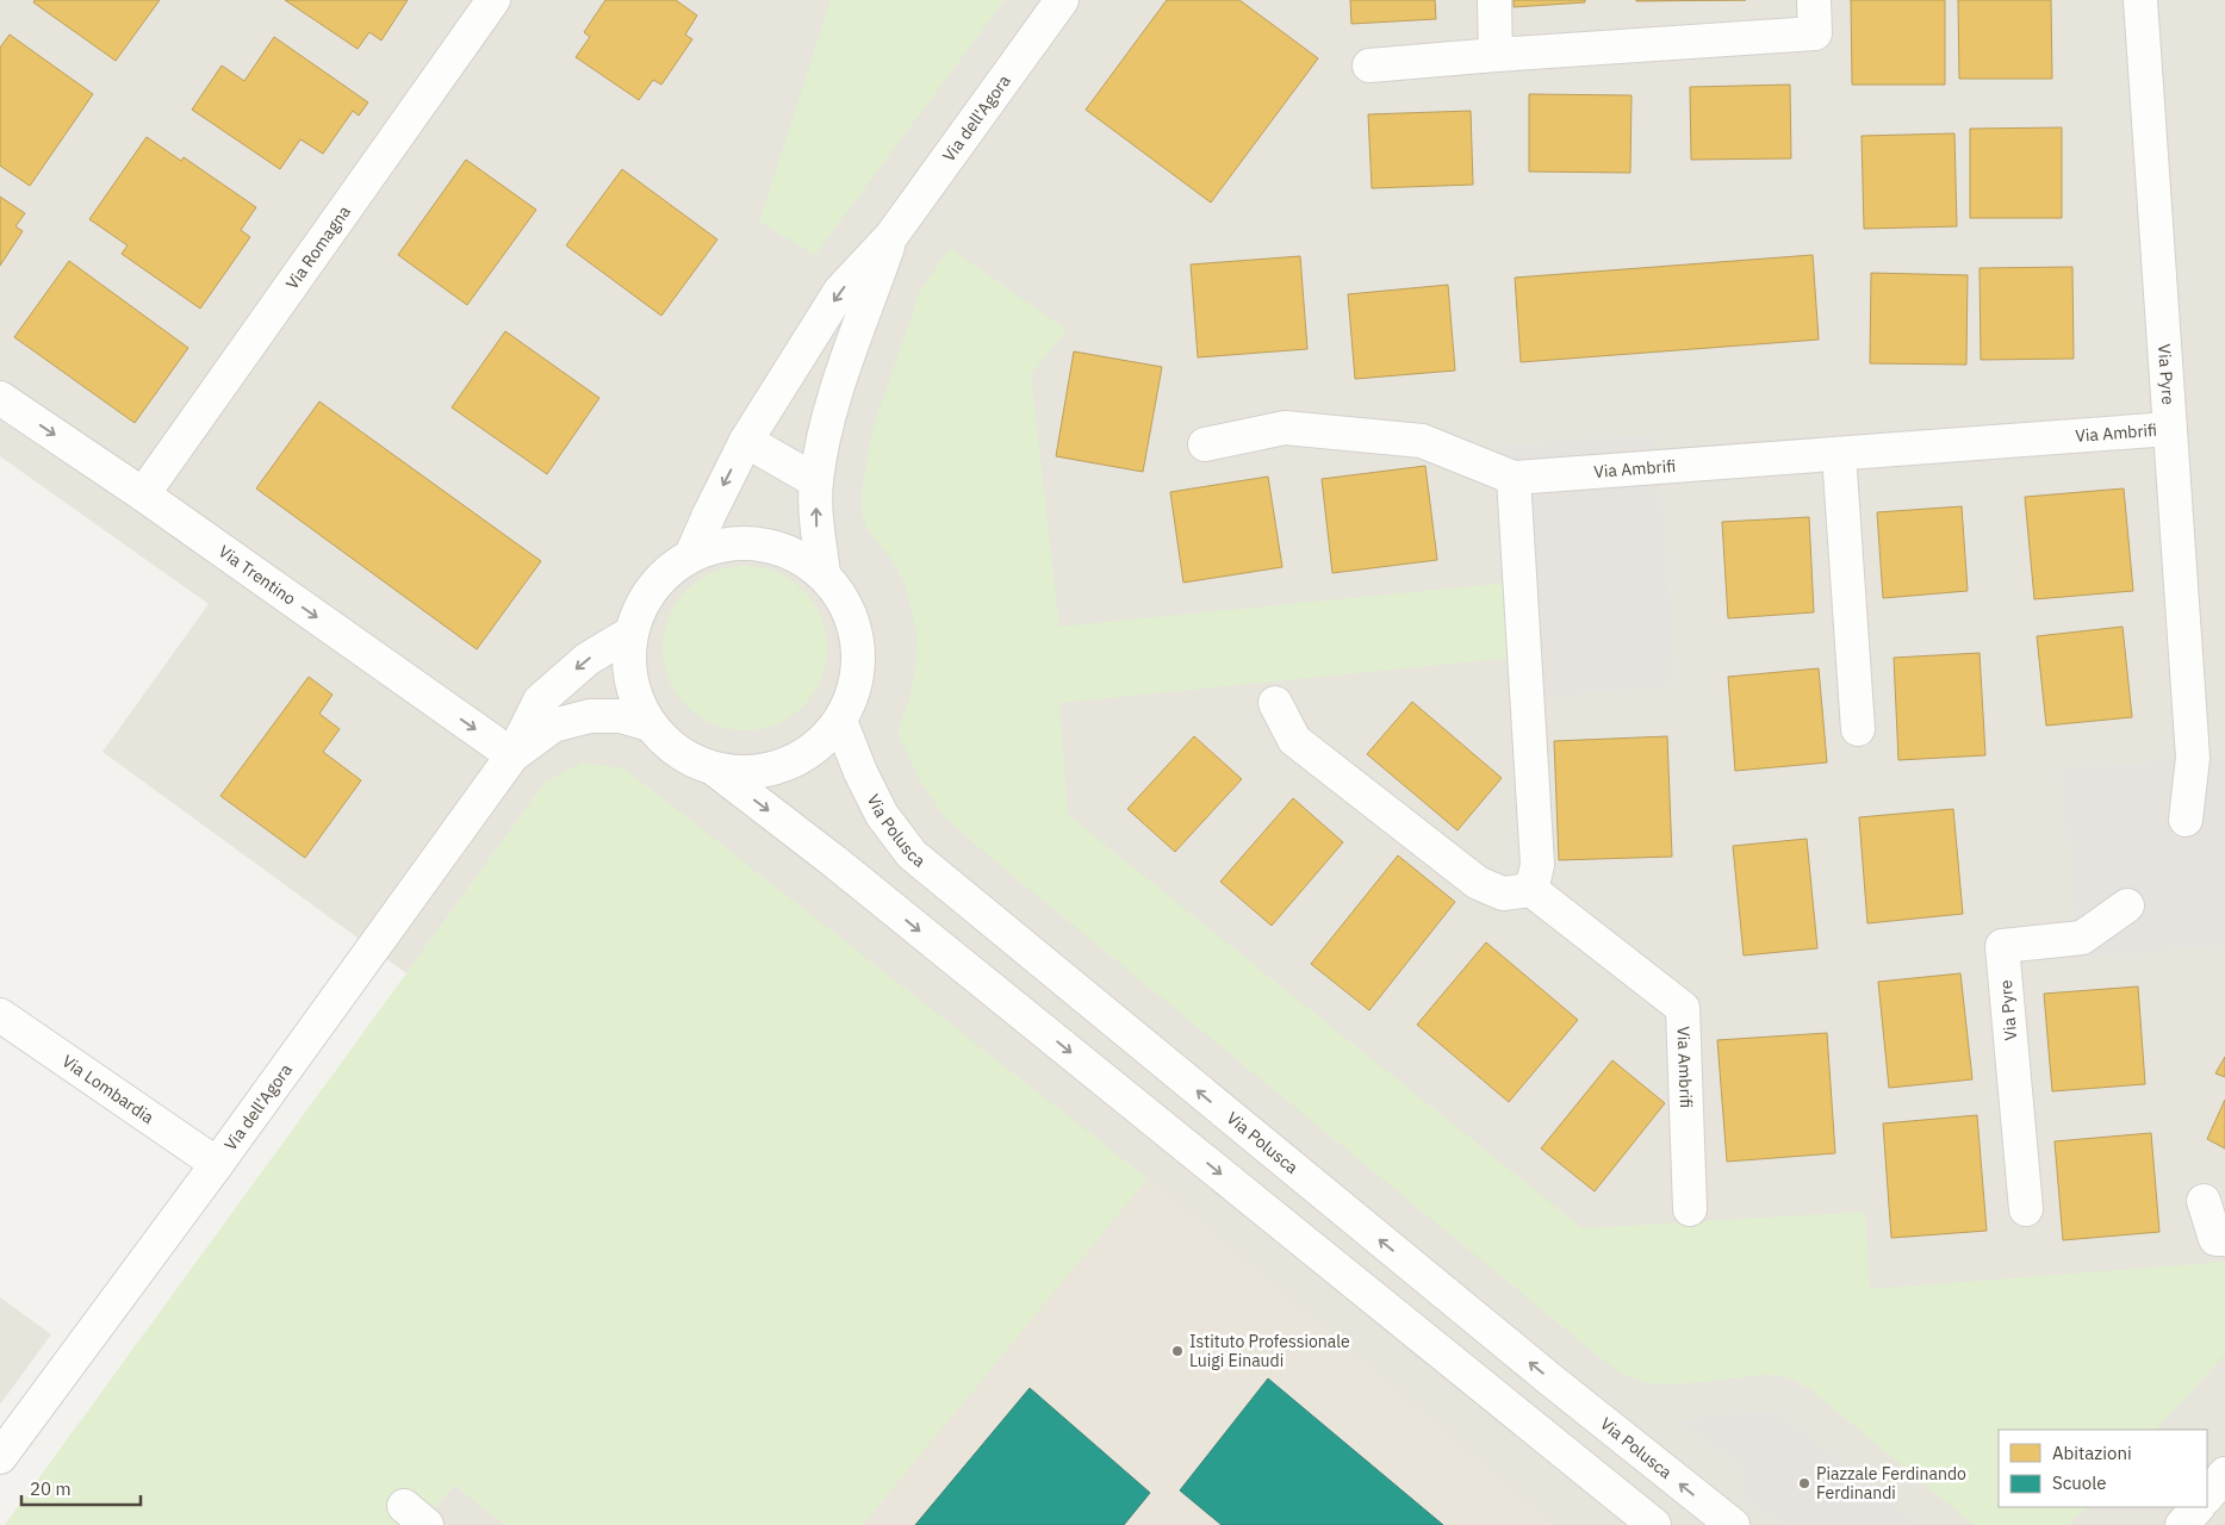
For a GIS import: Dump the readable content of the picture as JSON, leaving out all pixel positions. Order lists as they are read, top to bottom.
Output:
{
  "streets": {
    "street": [
      "Via dell'Agora",
      "Via Romagna",
      "Via Pyre",
      "Via Ambrifi",
      "Via Trentino",
      "Via Polusca",
      "Via Lombardia"
    ]
  },
  "crossings": [
    ["Via dell'Agora", "Via Trentino"],
    ["Via dell'Agora", "Via Polusca"],
    ["Via dell'Agora", "Via Lombardia"],
    ["Via Romagna", "Via Trentino"],
    ["Via Pyre", "Via Ambrifi"]
  ],
  "one_way": ["Via Trentino"],
  "places": ["Istituto Professionale Luigi Einaudi", "Piazzale Ferdinando Ferdinandi"],
  "legend": ["Abitazioni", "Scuole"],
  "scale_bar": "20 m"
}
